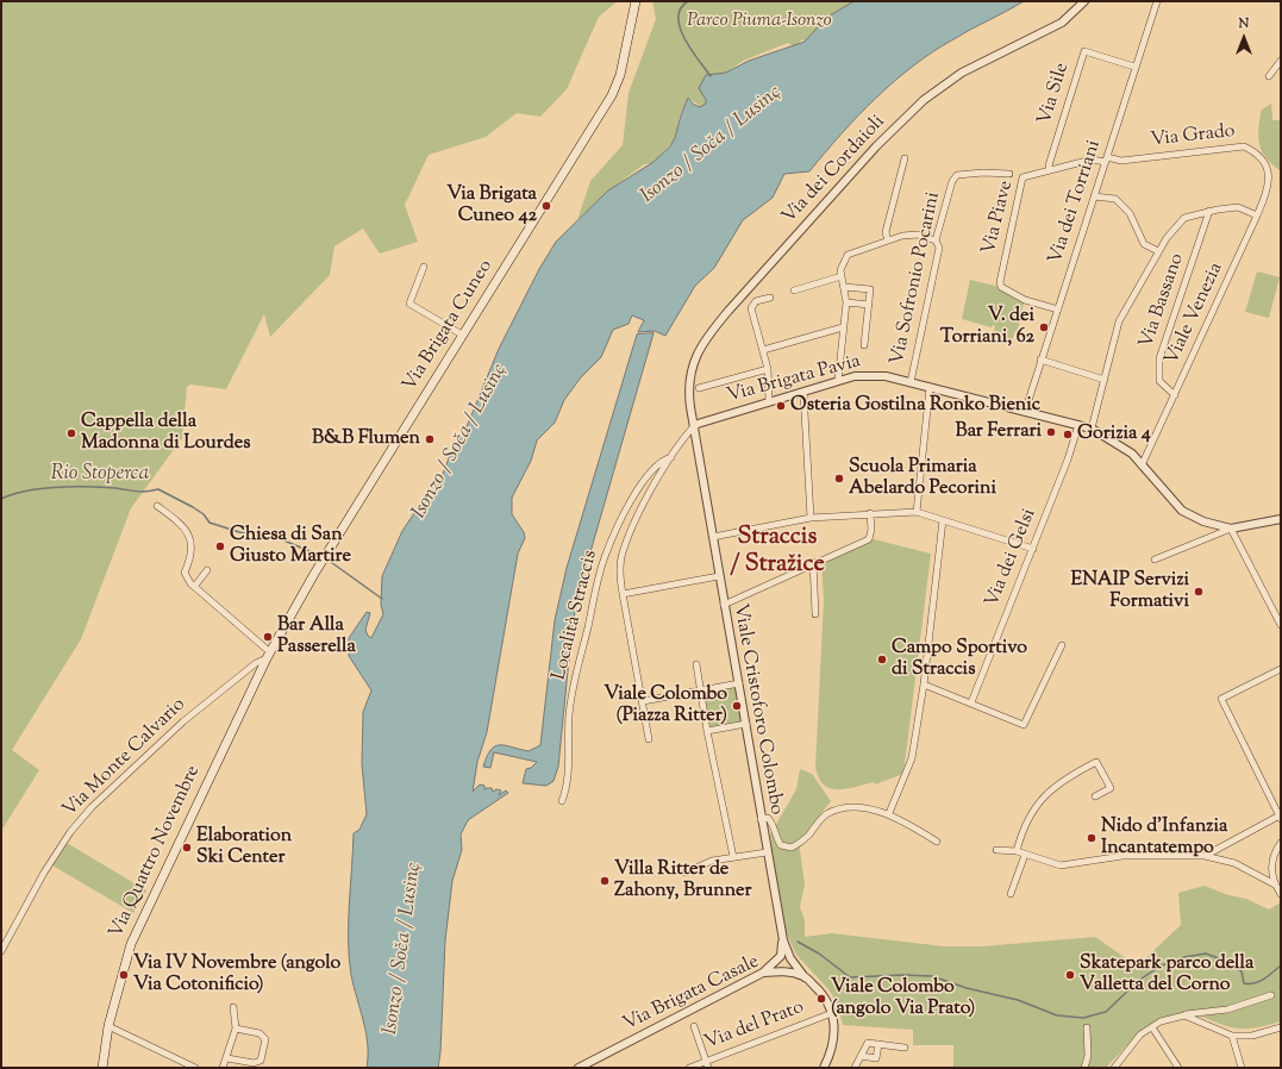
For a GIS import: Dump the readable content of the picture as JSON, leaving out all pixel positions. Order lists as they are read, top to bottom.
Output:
{
  "streets": {
    "main road": ["Via Brigata Cuneo", "Via Quattro Novembre"],
    "street": [
      "Via Sile",
      "Via Grado",
      "Via dei Cordaioli",
      "Via dei Torriani",
      "Via Piave",
      "Via Sofronio Pocarini",
      "Via Bassano",
      "Viale Venezia",
      "Via Brigata Pavia",
      "Via dei Gelsi",
      "Località Straccis",
      "Viale Cristoforo Colombo",
      "Via Monte Calvario",
      "Via Brigata Casale",
      "Via del Prato"
    ]
  },
  "crossings": [
    ["Via Sile", "Via dei Torriani"],
    ["Via Sile", "Via Piave"],
    ["Via Grado", "Via dei Torriani"],
    ["Via Grado", "Via Piave"],
    ["Via Grado", "Viale Venezia"],
    ["Via dei Cordaioli", "Via Brigata Pavia"],
    ["Via dei Cordaioli", "Viale Cristoforo Colombo"],
    ["Via dei Torriani", "Via Piave"],
    ["Via dei Torriani", "Via Brigata Pavia"],
    ["Via Piave", "Via Sofronio Pocarini"],
    ["Via Sofronio Pocarini", "Via Brigata Pavia"],
    ["Via Bassano", "Viale Venezia"],
    ["Viale Venezia", "Via Brigata Pavia"],
    ["Via Brigata Cuneo", "Via Monte Calvario"],
    ["Via Brigata Cuneo", "Via Quattro Novembre"],
    ["Via Brigata Pavia", "Via dei Gelsi"],
    ["Via Brigata Pavia", "Località Straccis"],
    ["Via Brigata Pavia", "Viale Cristoforo Colombo"],
    ["Viale Cristoforo Colombo", "Via Brigata Casale"],
    ["Via Monte Calvario", "Via Quattro Novembre"]
  ],
  "districts": ["Straccis / Stražice"],
  "water": ["Isonzo / Soča / Lusinç", "Rio Stoperca"],
  "parks": ["Parco Piuma-Isonzo"],
  "places": [
    "Via Brigata Cuneo 42",
    "V. dei Torriani, 62",
    "Osteria Gostilna Ronko Bienic",
    "Bar Ferrari",
    "Cappella della Madonna di Lourdes",
    "Gorizia 4",
    "B&B Flumen",
    "Scuola Primaria Abelardo Pecorini",
    "Chiesa di San Giusto Martire",
    "ENAIP Servizi Formativi",
    "Bar Alla Passerella",
    "Campo Sportivo di Straccis",
    "Viale Colombo (Piazza Ritter)",
    "Nido d'Infanzia Incantatempo",
    "Elaboration Ski Center",
    "Villa Ritter de Zahony, Brunner",
    "Via IV Novembre (angolo Via Cotonificio)",
    "Skatepark parco della Valletta del Corno",
    "Viale Colombo (angolo Via Prato)"
  ],
  "north": "top"
}
